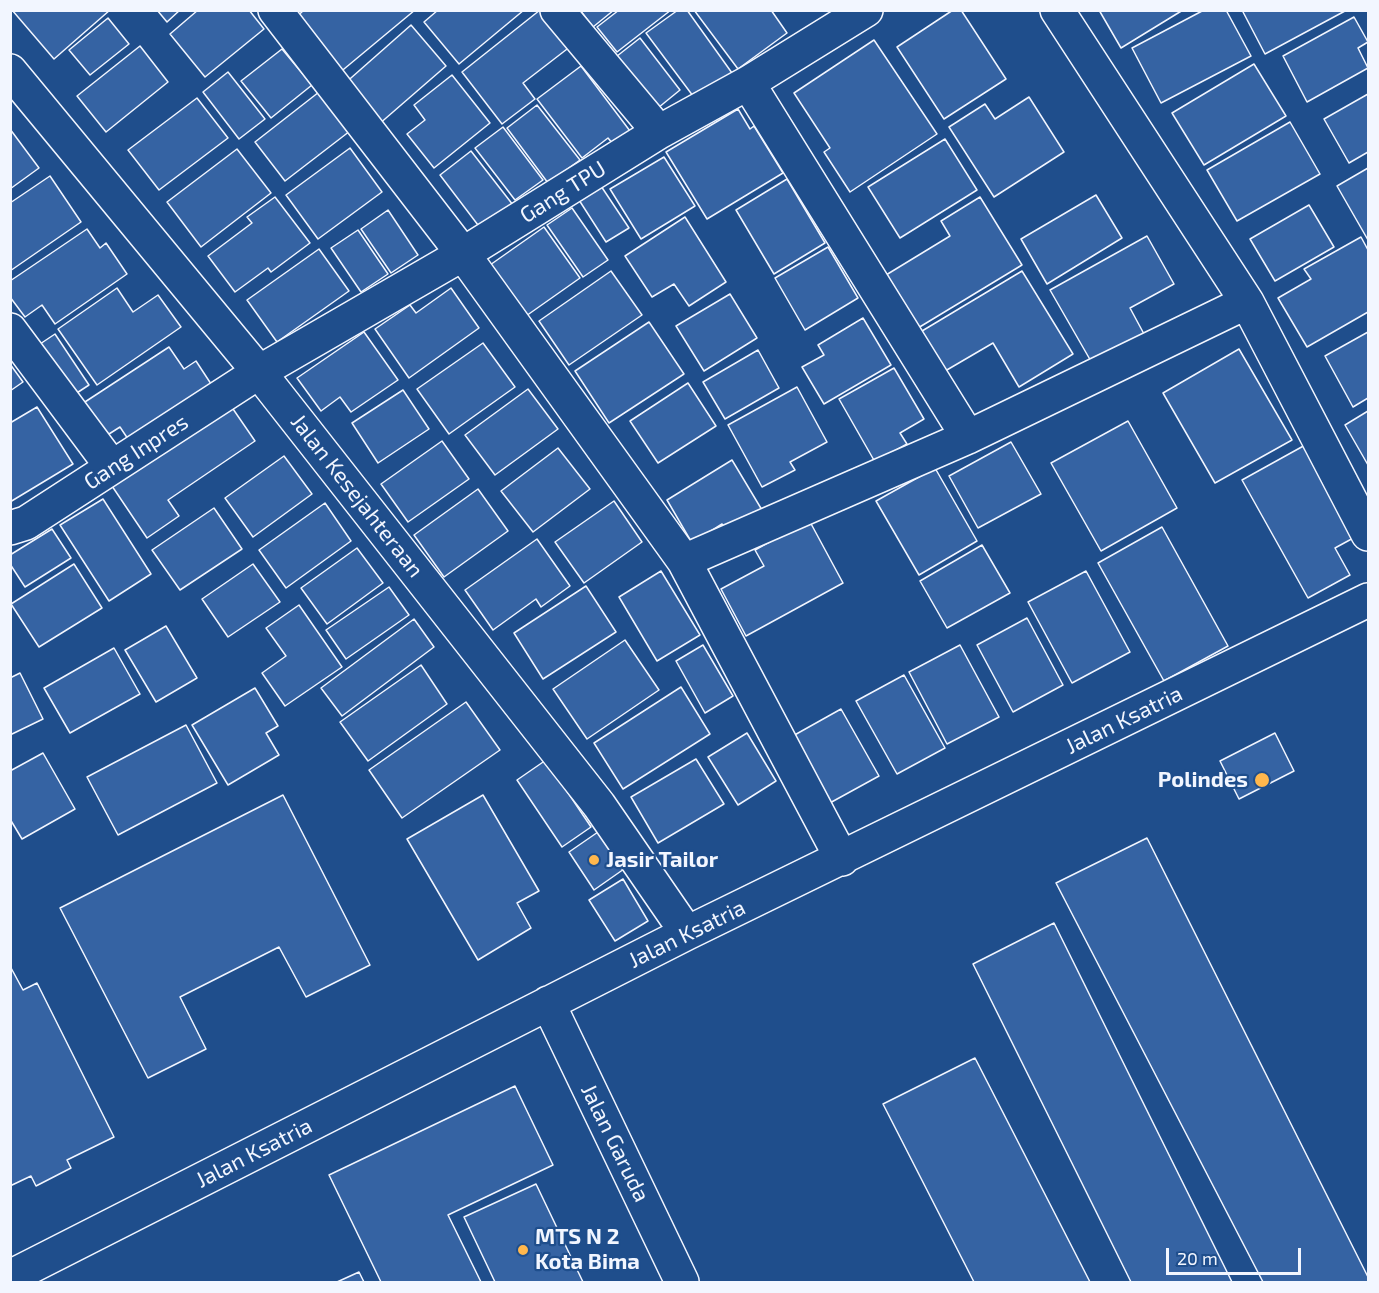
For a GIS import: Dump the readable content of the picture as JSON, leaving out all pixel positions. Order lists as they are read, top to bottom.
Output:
{
  "streets": {
    "street": [
      "Gang TPU",
      "Gang Inpres",
      "Jalan Kesejahteraan",
      "Jalan Ksatria",
      "Jalan Garuda"
    ]
  },
  "crossings": [
    ["Gang TPU", "Gang Inpres"],
    ["Gang TPU", "Jalan Kesejahteraan"],
    ["Gang Inpres", "Jalan Kesejahteraan"],
    ["Jalan Kesejahteraan", "Jalan Ksatria"],
    ["Jalan Ksatria", "Jalan Garuda"]
  ],
  "places": ["Polindes", "Jasir Tailor", "MTS N 2 Kota Bima"],
  "scale_bar": "20 m"
}
